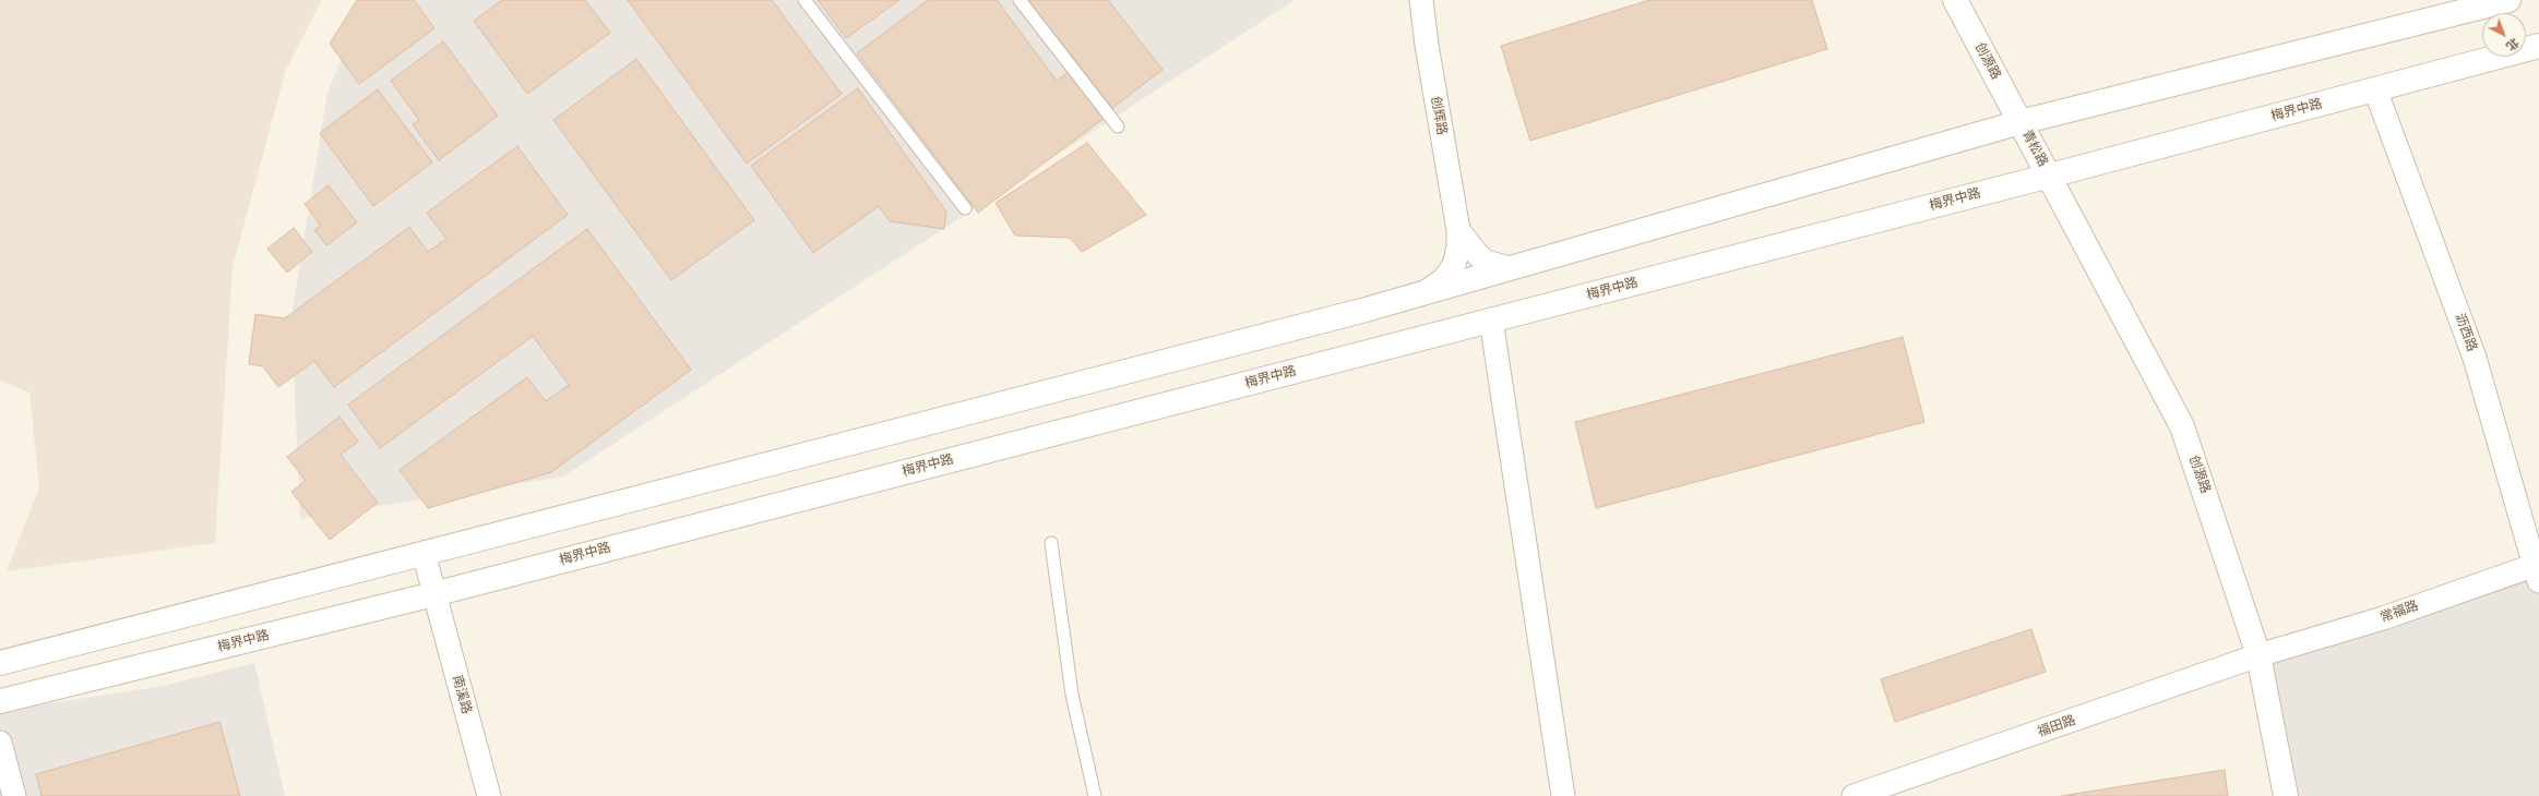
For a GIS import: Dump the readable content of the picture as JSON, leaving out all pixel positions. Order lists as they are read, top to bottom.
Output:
{
  "streets": {
    "main road": ["创源路", "梅界中路", "青松路"],
    "street": [
      "创辉路",
      "沥西路",
      "常福路",
      "南溪路",
      "福田路"
    ]
  },
  "crossings": [
    ["创源路", "梅界中路"],
    ["创源路", "青松路"],
    ["创源路", "常福路"],
    ["创源路", "福田路"],
    ["梅界中路", "青松路"],
    ["梅界中路", "沥西路"],
    ["梅界中路", "南溪路"],
    ["沥西路", "常福路"],
    ["常福路", "福田路"]
  ],
  "north": "bottom right"
}
